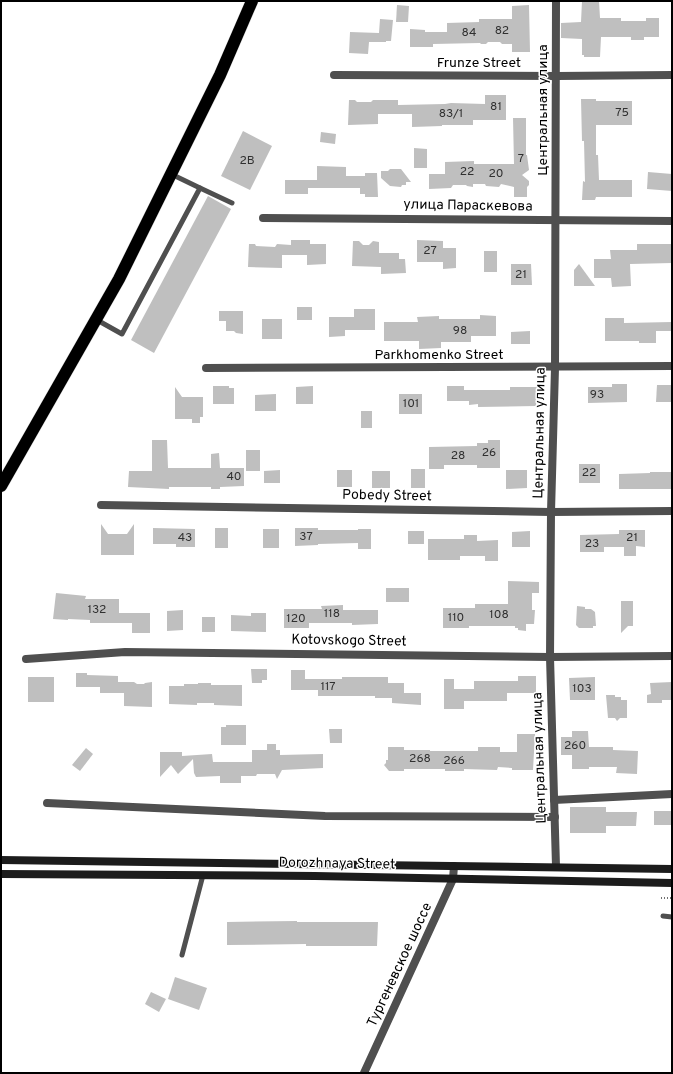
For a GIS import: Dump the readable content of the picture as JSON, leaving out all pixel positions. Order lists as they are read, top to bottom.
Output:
{
  "streets": {
    "main road": ["Dorozhnaya Street"],
    "street": [
      "Frunze Street",
      "Центральная улица",
      "улица Параскевова",
      "Parkhomenko Street",
      "Pobedy Street",
      "Kotovskogo Street",
      "Тургеневское шоссе"
    ]
  },
  "crossings": [
    ["Frunze Street", "Центральная улица"],
    ["Центральная улица", "улица Параскевова"],
    ["Центральная улица", "Parkhomenko Street"],
    ["Центральная улица", "Pobedy Street"],
    ["Центральная улица", "Kotovskogo Street"],
    ["Центральная улица", "Dorozhnaya Street"],
    ["Dorozhnaya Street", "Тургеневское шоссе"]
  ],
  "house_numbers": [
    "82",
    "84",
    "81",
    "75",
    "83/1",
    "7",
    "2В",
    "22",
    "20",
    "27",
    "21",
    "98",
    "93",
    "101",
    "26",
    "28",
    "22",
    "40",
    "37",
    "43",
    "21",
    "23",
    "132",
    "118",
    "108",
    "110",
    "120",
    "117",
    "103",
    "260",
    "268",
    "266"
  ]
}
